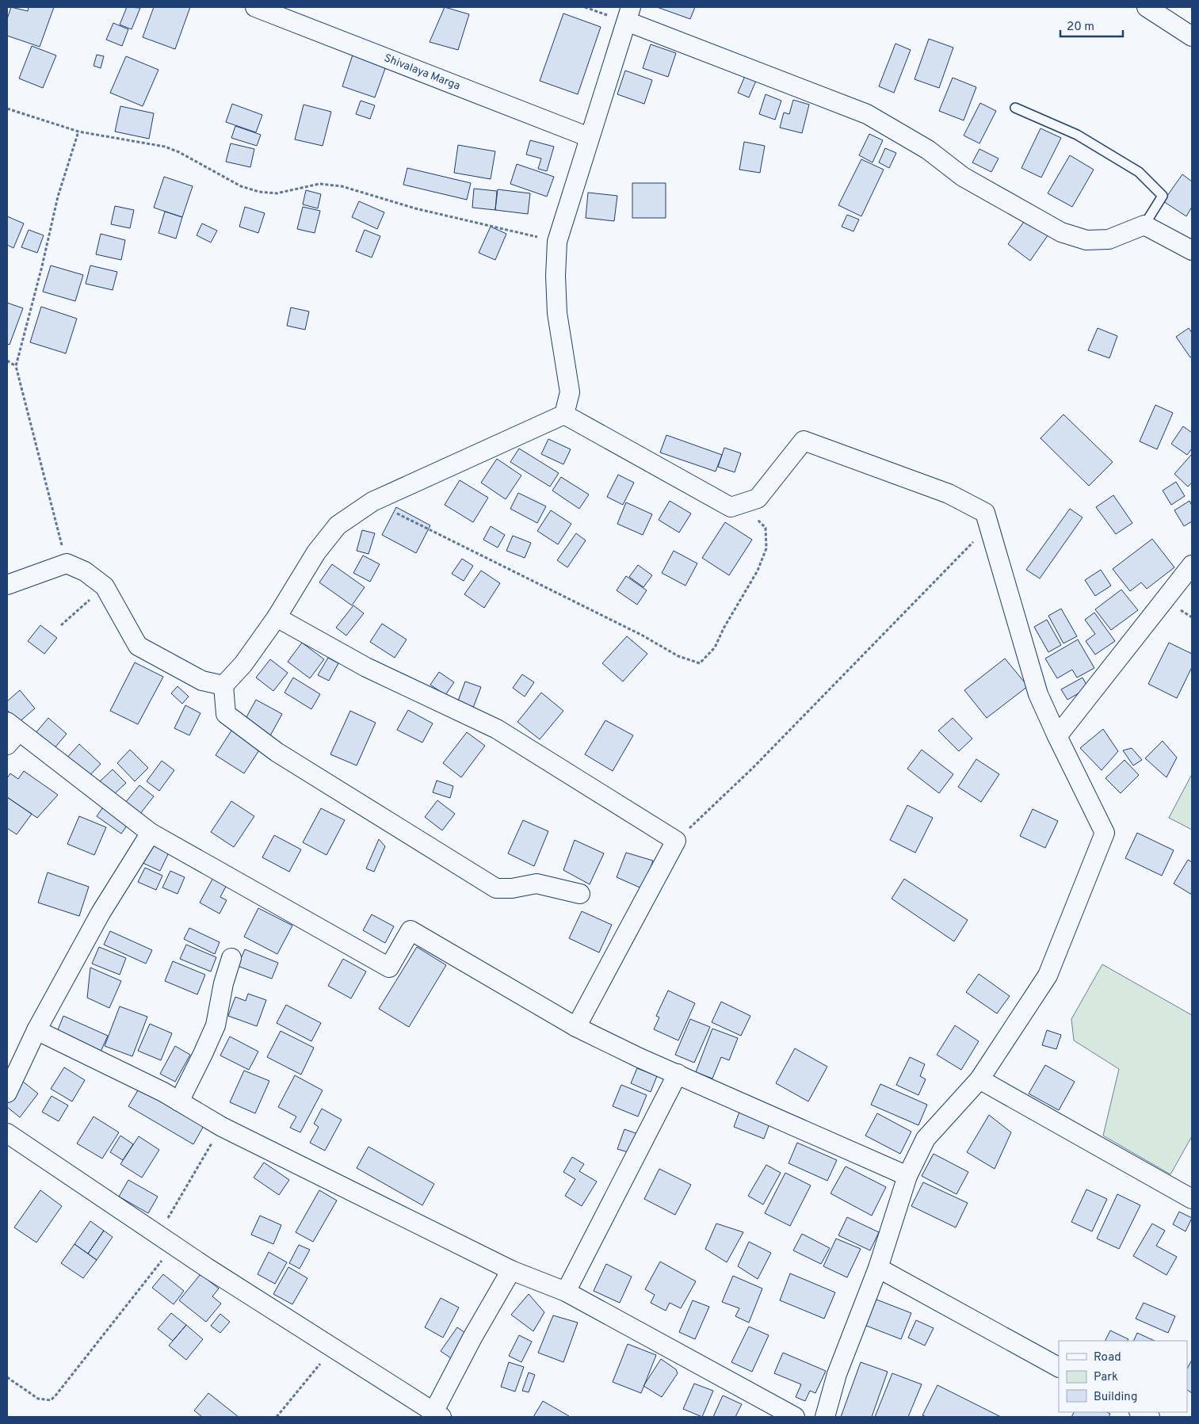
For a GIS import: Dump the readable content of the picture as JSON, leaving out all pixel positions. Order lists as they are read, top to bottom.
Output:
{
  "streets": {
    "street": ["Shivalaya Marga"]
  },
  "legend": ["Road", "Park", "Building"],
  "scale_bar": "20 m"
}
